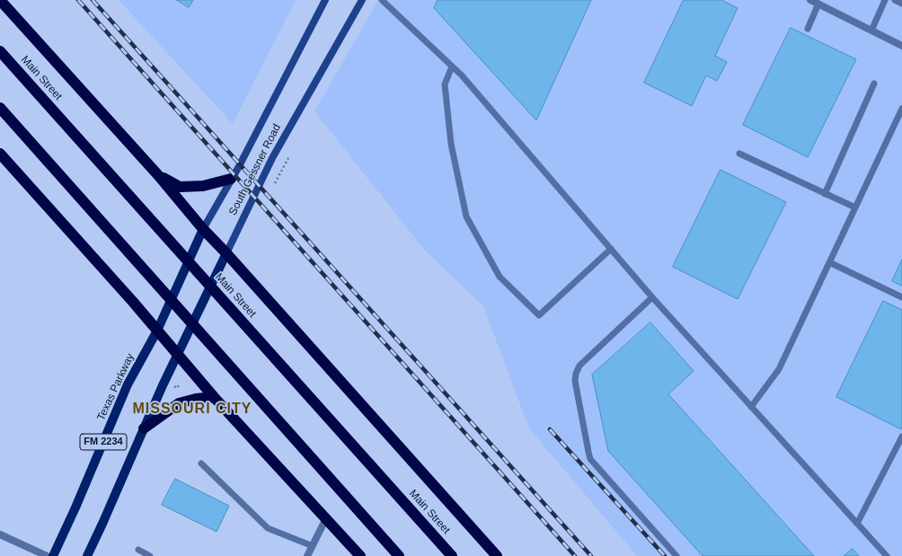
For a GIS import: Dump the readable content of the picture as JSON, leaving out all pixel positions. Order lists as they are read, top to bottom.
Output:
{
  "streets": {
    "highway": ["Main Street"],
    "main road": ["South Gessner Road", "Texas Parkway", "FM 2234"]
  },
  "crossings": [
    ["South Gessner Road", "Texas Parkway"],
    ["South Gessner Road", "FM 2234"]
  ],
  "districts": ["MISSOURI CITY"]
}
